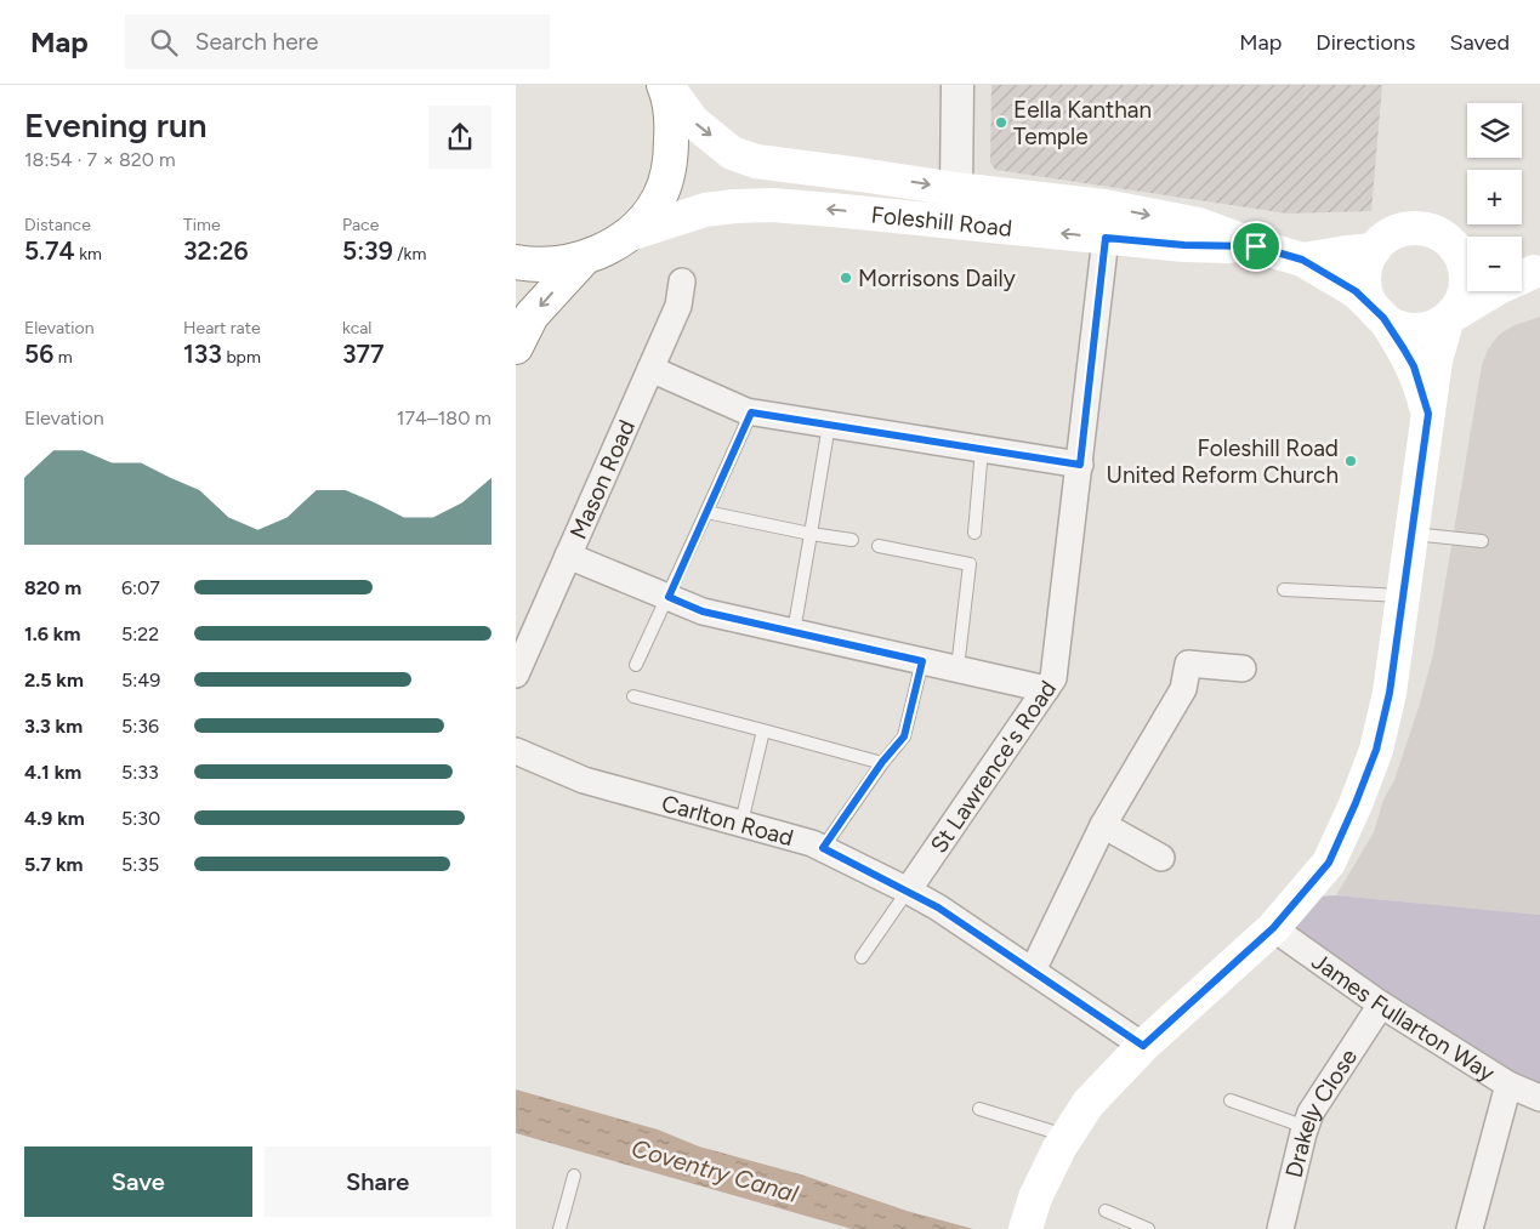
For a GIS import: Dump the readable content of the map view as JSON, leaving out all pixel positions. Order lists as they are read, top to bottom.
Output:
{
  "streets": {
    "main road": ["Foleshill Road"],
    "street": [
      "Mason Road",
      "St Lawrence's Road",
      "Carlton Road",
      "James Fullarton Way",
      "Drakely Close"
    ]
  },
  "crossings": [
    ["Foleshill Road", "St Lawrence's Road"],
    ["St Lawrence's Road", "Carlton Road"],
    ["James Fullarton Way", "Drakely Close"]
  ],
  "water": ["Coventry Canal"],
  "places": ["Eella Kanthan Temple", "Morrisons Daily", "Foleshill Road United Reform Church"],
  "page": {
    "header": "Map",
    "search": "Search here",
    "nav": ["Map", "Directions", "Saved"],
    "heading": ["Evening run", "18:54 · 7 × 820 m"],
    "map_buttons": ["+", "−"],
    "stats": [
      ["Distance", "5.74 km"],
      ["Time", "32:26"],
      ["Pace", "5:39 /km"],
      ["Elevation", "56 m"],
      ["Heart rate", "133 bpm"],
      ["kcal", "377"]
    ],
    "chart": ["Elevation", "174–180 m"],
    "list": [
      {
        "name": "820 m",
        "note": "6:07"
      },
      {
        "name": "1.6 km",
        "note": "5:22"
      },
      {
        "name": "2.5 km",
        "note": "5:49"
      },
      {
        "name": "3.3 km",
        "note": "5:36"
      },
      {
        "name": "4.1 km",
        "note": "5:33"
      },
      {
        "name": "4.9 km",
        "note": "5:30"
      },
      {
        "name": "5.7 km",
        "note": "5:35"
      }
    ],
    "buttons": ["Save", "Share"]
  }
}
